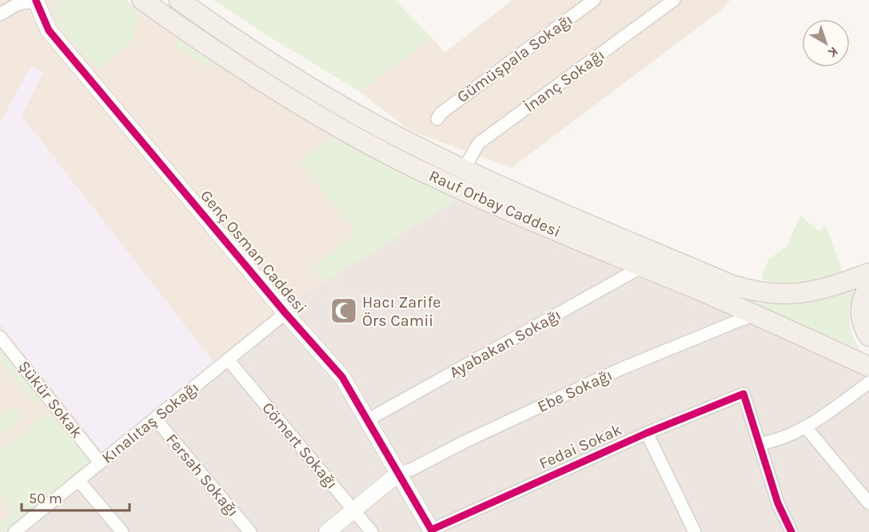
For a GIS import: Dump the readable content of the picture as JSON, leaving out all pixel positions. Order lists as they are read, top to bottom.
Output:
{
  "streets": {
    "main road": ["Rauf Orbay Caddesi"],
    "street": [
      "Gümüşpala Sokağı",
      "İnanç Sokağı",
      "Genç Osman Caddesi",
      "Ayabakan Sokağı",
      "Ebe Sokağı",
      "Şükür Sokak",
      "Kınalıtaş Sokağı",
      "Cömert Sokağı",
      "Fedai Sokak",
      "Fersah Sokağı"
    ]
  },
  "crossings": [
    ["İnanç Sokağı", "Rauf Orbay Caddesi"],
    ["Rauf Orbay Caddesi", "Ayabakan Sokağı"],
    ["Rauf Orbay Caddesi", "Ebe Sokağı"],
    ["Genç Osman Caddesi", "Ayabakan Sokağı"],
    ["Genç Osman Caddesi", "Ebe Sokağı"],
    ["Genç Osman Caddesi", "Kınalıtaş Sokağı"],
    ["Genç Osman Caddesi", "Fedai Sokak"],
    ["Şükür Sokak", "Kınalıtaş Sokağı"],
    ["Kınalıtaş Sokağı", "Cömert Sokağı"],
    ["Kınalıtaş Sokağı", "Fersah Sokağı"]
  ],
  "places": {
    "mosque": ["Hacı Zarife Örs Camii"]
  },
  "scale_bar": "50 m",
  "north": "bottom right"
}
